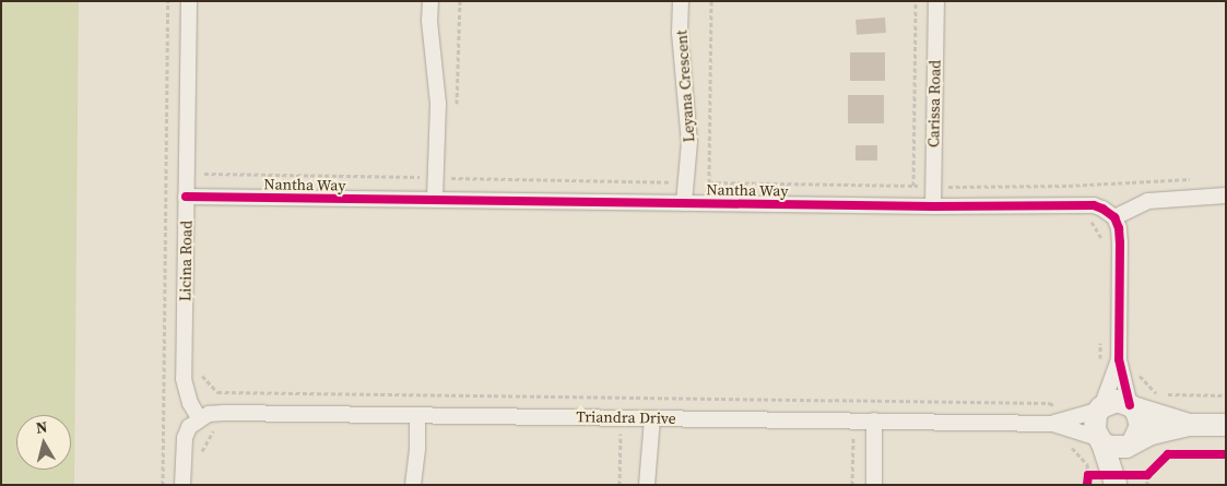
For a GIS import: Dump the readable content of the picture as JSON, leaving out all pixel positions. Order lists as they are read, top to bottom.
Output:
{
  "streets": {
    "street": [
      "Leyana Crescent",
      "Carissa Road",
      "Nantha Way",
      "Licina Road",
      "Triandra Drive"
    ]
  },
  "crossings": [
    ["Leyana Crescent", "Nantha Way"],
    ["Carissa Road", "Nantha Way"],
    ["Nantha Way", "Licina Road"],
    ["Licina Road", "Triandra Drive"]
  ],
  "north": "top"
}
